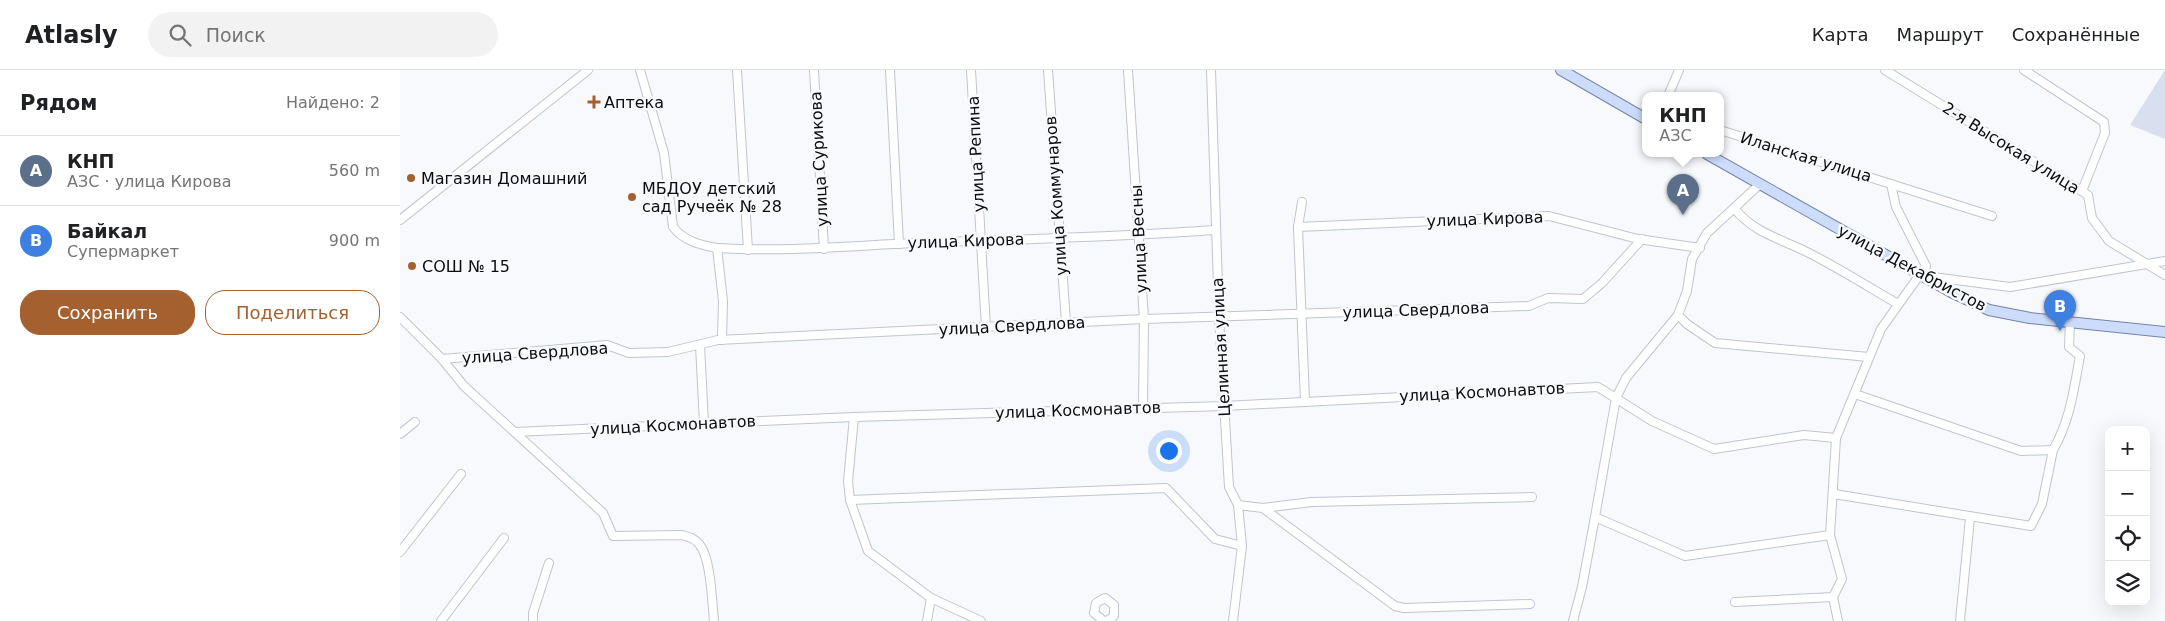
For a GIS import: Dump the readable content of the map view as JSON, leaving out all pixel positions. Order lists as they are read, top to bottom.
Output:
{
  "streets": {
    "main road": ["улица Декабристов"],
    "street": [
      "2-я Высокая улица",
      "улица Репина",
      "Иланская улица",
      "улица Сурикова",
      "улица Коммунаров",
      "улица Кирова",
      "улица Весны",
      "улица Свердлова",
      "Целинная улица",
      "улица Космонавтов"
    ]
  },
  "crossings": [
    ["улица Репина", "улица Кирова"],
    ["улица Репина", "улица Свердлова"],
    ["Иланская улица", "улица Декабристов"],
    ["улица Сурикова", "улица Кирова"],
    ["улица Коммунаров", "улица Кирова"],
    ["улица Коммунаров", "улица Свердлова"],
    ["улица Кирова", "улица Весны"],
    ["улица Кирова", "улица Свердлова"],
    ["улица Кирова", "Целинная улица"],
    ["улица Весны", "улица Свердлова"],
    ["улица Весны", "улица Космонавтов"],
    ["улица Свердлова", "Целинная улица"],
    ["Целинная улица", "улица Космонавтов"]
  ],
  "places": {
    "health": ["Аптека"],
    "other": ["Магазин Домашний", "МБДОУ детский сад Ручеёк № 28", "СОШ № 15"]
  },
  "page": {
    "header": "Atlasly",
    "search": "Поиск",
    "nav": ["Карта", "Маршрут", "Сохранённые"],
    "heading": ["Рядом", "Найдено: 2"],
    "popup": ["КНП", "АЗС"],
    "list": [
      {
        "mark": "A",
        "name": "КНП",
        "note": "АЗС · улица Кирова",
        "value": "560 m"
      },
      {
        "mark": "B",
        "name": "Байкал",
        "note": "Супермаркет",
        "value": "900 m"
      }
    ],
    "pins": ["A", "B"],
    "buttons": ["Сохранить", "Поделиться"],
    "map_buttons": ["+", "−"]
  }
}
